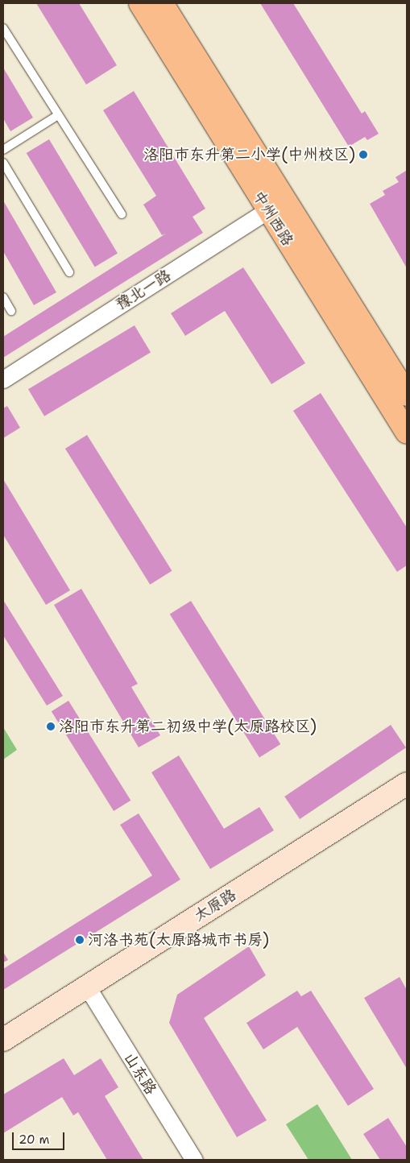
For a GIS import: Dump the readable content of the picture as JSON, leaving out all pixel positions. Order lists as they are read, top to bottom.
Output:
{
  "streets": {
    "main road": ["中州西路", "太原路"],
    "street": ["豫北一路", "山东路"]
  },
  "crossings": [
    ["中州西路", "豫北一路"],
    ["太原路", "山东路"]
  ],
  "places": ["洛阳市东升第二小学(中州校区)", "洛阳市东升第二初级中学(太原路校区)", "河洛书苑(太原路城市书房)"],
  "scale_bar": "20 m"
}
